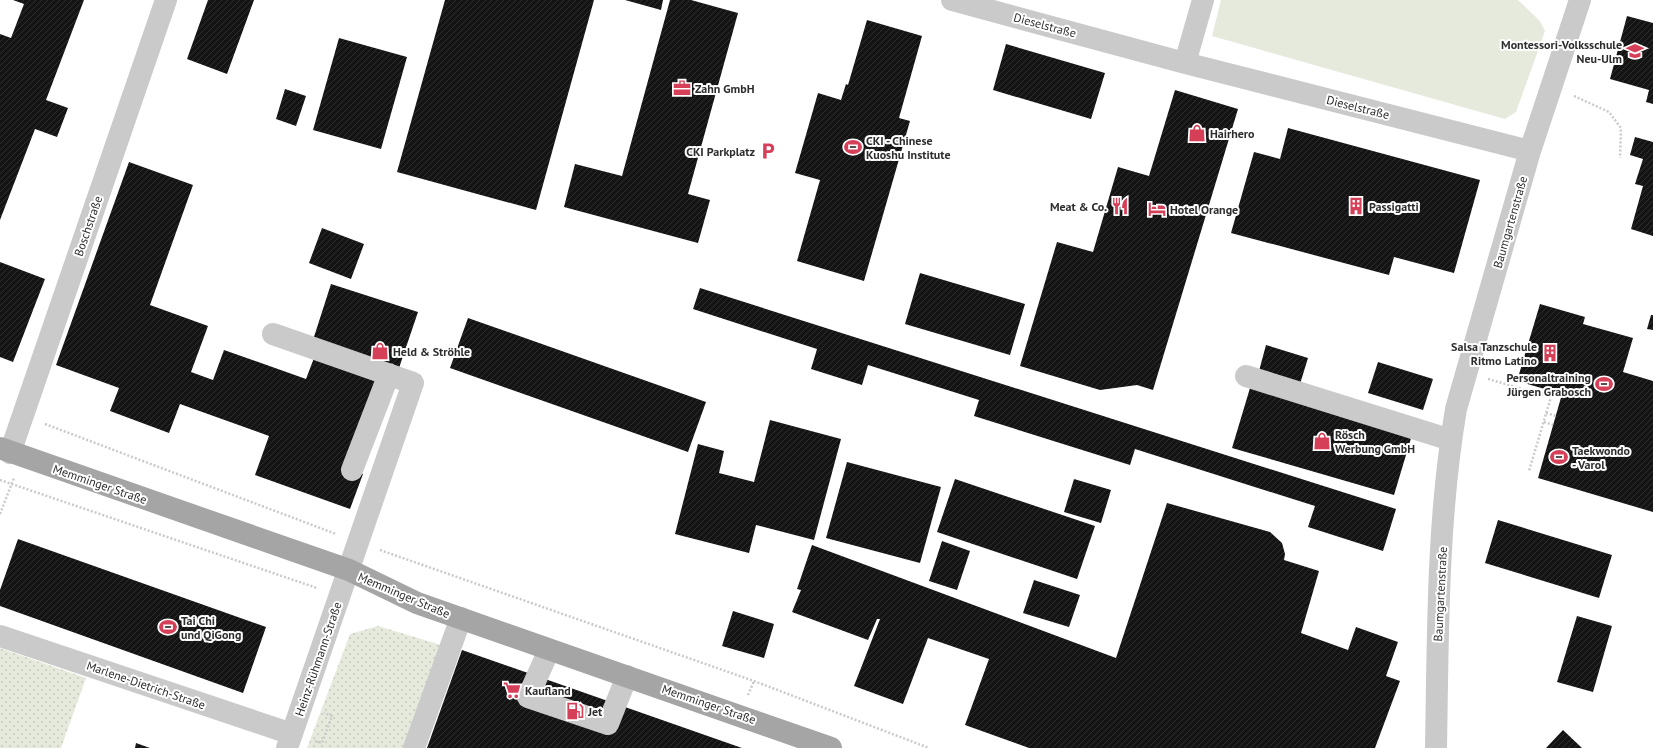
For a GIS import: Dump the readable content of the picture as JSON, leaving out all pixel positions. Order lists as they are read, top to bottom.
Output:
{
  "streets": {
    "main road": ["Memminger Straße"],
    "street": [
      "Dieselstraße",
      "Baumgartenstraße",
      "Boschstraße",
      "Heinz-Rühmann-Straße",
      "Marlene-Dietrich-Straße"
    ]
  },
  "crossings": [
    ["Dieselstraße", "Baumgartenstraße"],
    ["Boschstraße", "Memminger Straße"],
    ["Memminger Straße", "Heinz-Rühmann-Straße"],
    ["Heinz-Rühmann-Straße", "Marlene-Dietrich-Straße"]
  ],
  "places": {
    "school or university": ["Montessori-Volksschule Neu-Ulm"],
    "office": ["Zahn GmbH"],
    "shop": ["Hairhero", "Held & Ströhle", "Rösch Werbung GmbH"],
    "sports": [
      "CKI - Chinese Kuoshu Institute",
      "Personaltraining Jürgen Grabosch",
      "Taekwondo - Varol",
      "Tai Chi und QiGong"
    ],
    "parking": ["CKI Parkplatz"],
    "restaurant": ["Meat & Co."],
    "building": ["Passigatti", "Salsa Tanzschule Ritmo Latino"],
    "hotel": ["Hotel Orange"],
    "supermarket": ["Kaufland"],
    "fuel station": ["Jet"]
  }
}
